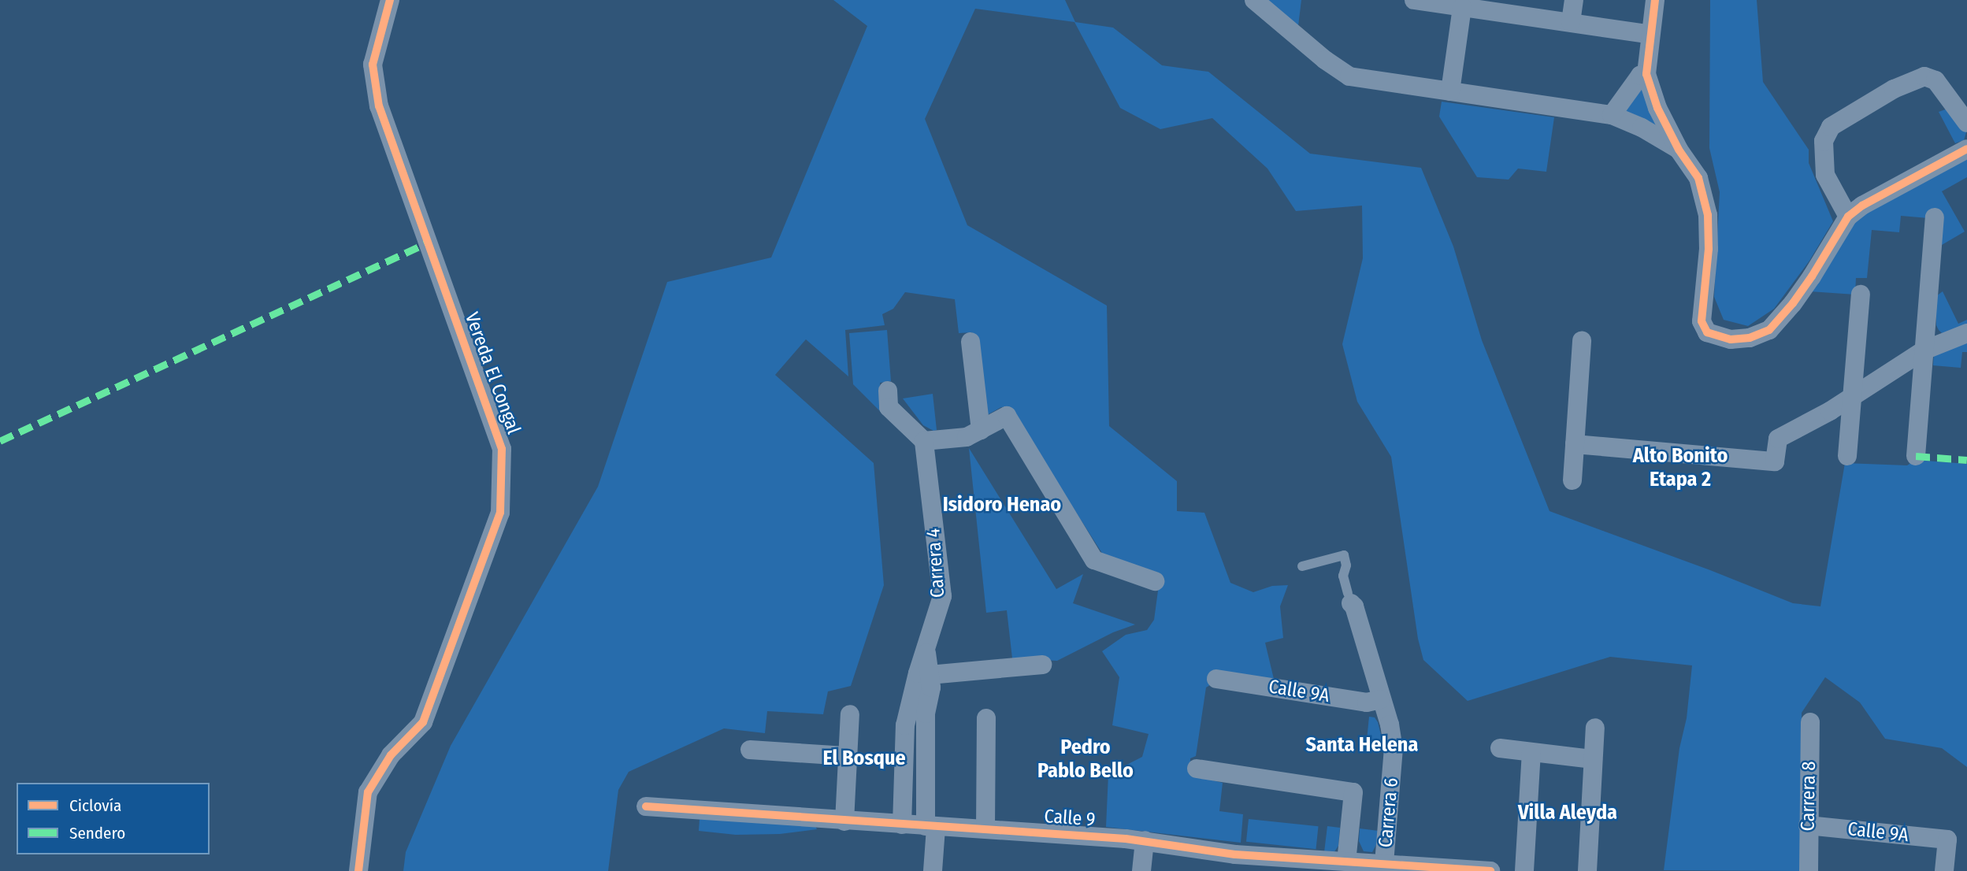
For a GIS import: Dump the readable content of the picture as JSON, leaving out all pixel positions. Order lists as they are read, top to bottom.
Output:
{
  "streets": {
    "street": [
      "Vereda El Congal",
      "Carrera 4",
      "Calle 9A",
      "Carrera 8",
      "Carrera 6",
      "Calle 9"
    ]
  },
  "crossings": [
    ["Carrera 4", "Calle 9"],
    ["Calle 9A", "Carrera 8"],
    ["Calle 9A", "Carrera 6"],
    ["Carrera 6", "Calle 9"]
  ],
  "districts": [
    "Alto Bonito Etapa 2",
    "Isidoro Henao",
    "Santa Helena",
    "Pedro Pablo Bello",
    "El Bosque",
    "Villa Aleyda"
  ],
  "legend": ["Ciclovía", "Sendero"]
}
